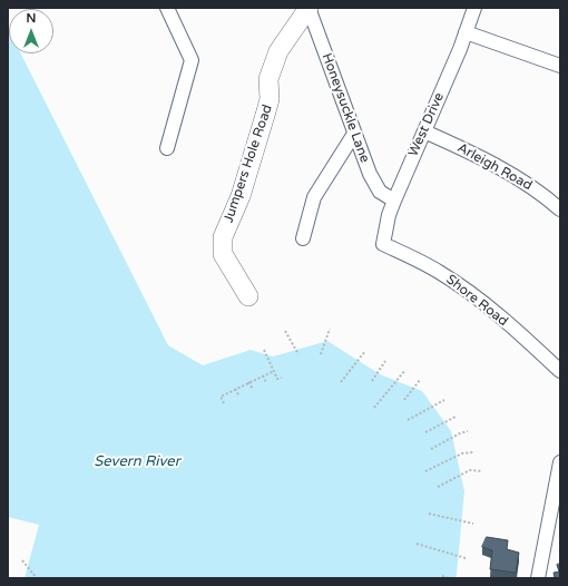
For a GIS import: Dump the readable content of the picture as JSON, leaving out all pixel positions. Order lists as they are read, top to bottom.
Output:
{
  "streets": {
    "street": [
      "Honeysuckle Lane",
      "West Drive",
      "Jumpers Hole Road",
      "Arleigh Road",
      "Shore Road"
    ]
  },
  "crossings": [
    ["Honeysuckle Lane", "West Drive"],
    ["Honeysuckle Lane", "Jumpers Hole Road"],
    ["West Drive", "Arleigh Road"],
    ["West Drive", "Shore Road"]
  ],
  "water": ["Severn River"],
  "north": "top"
}
